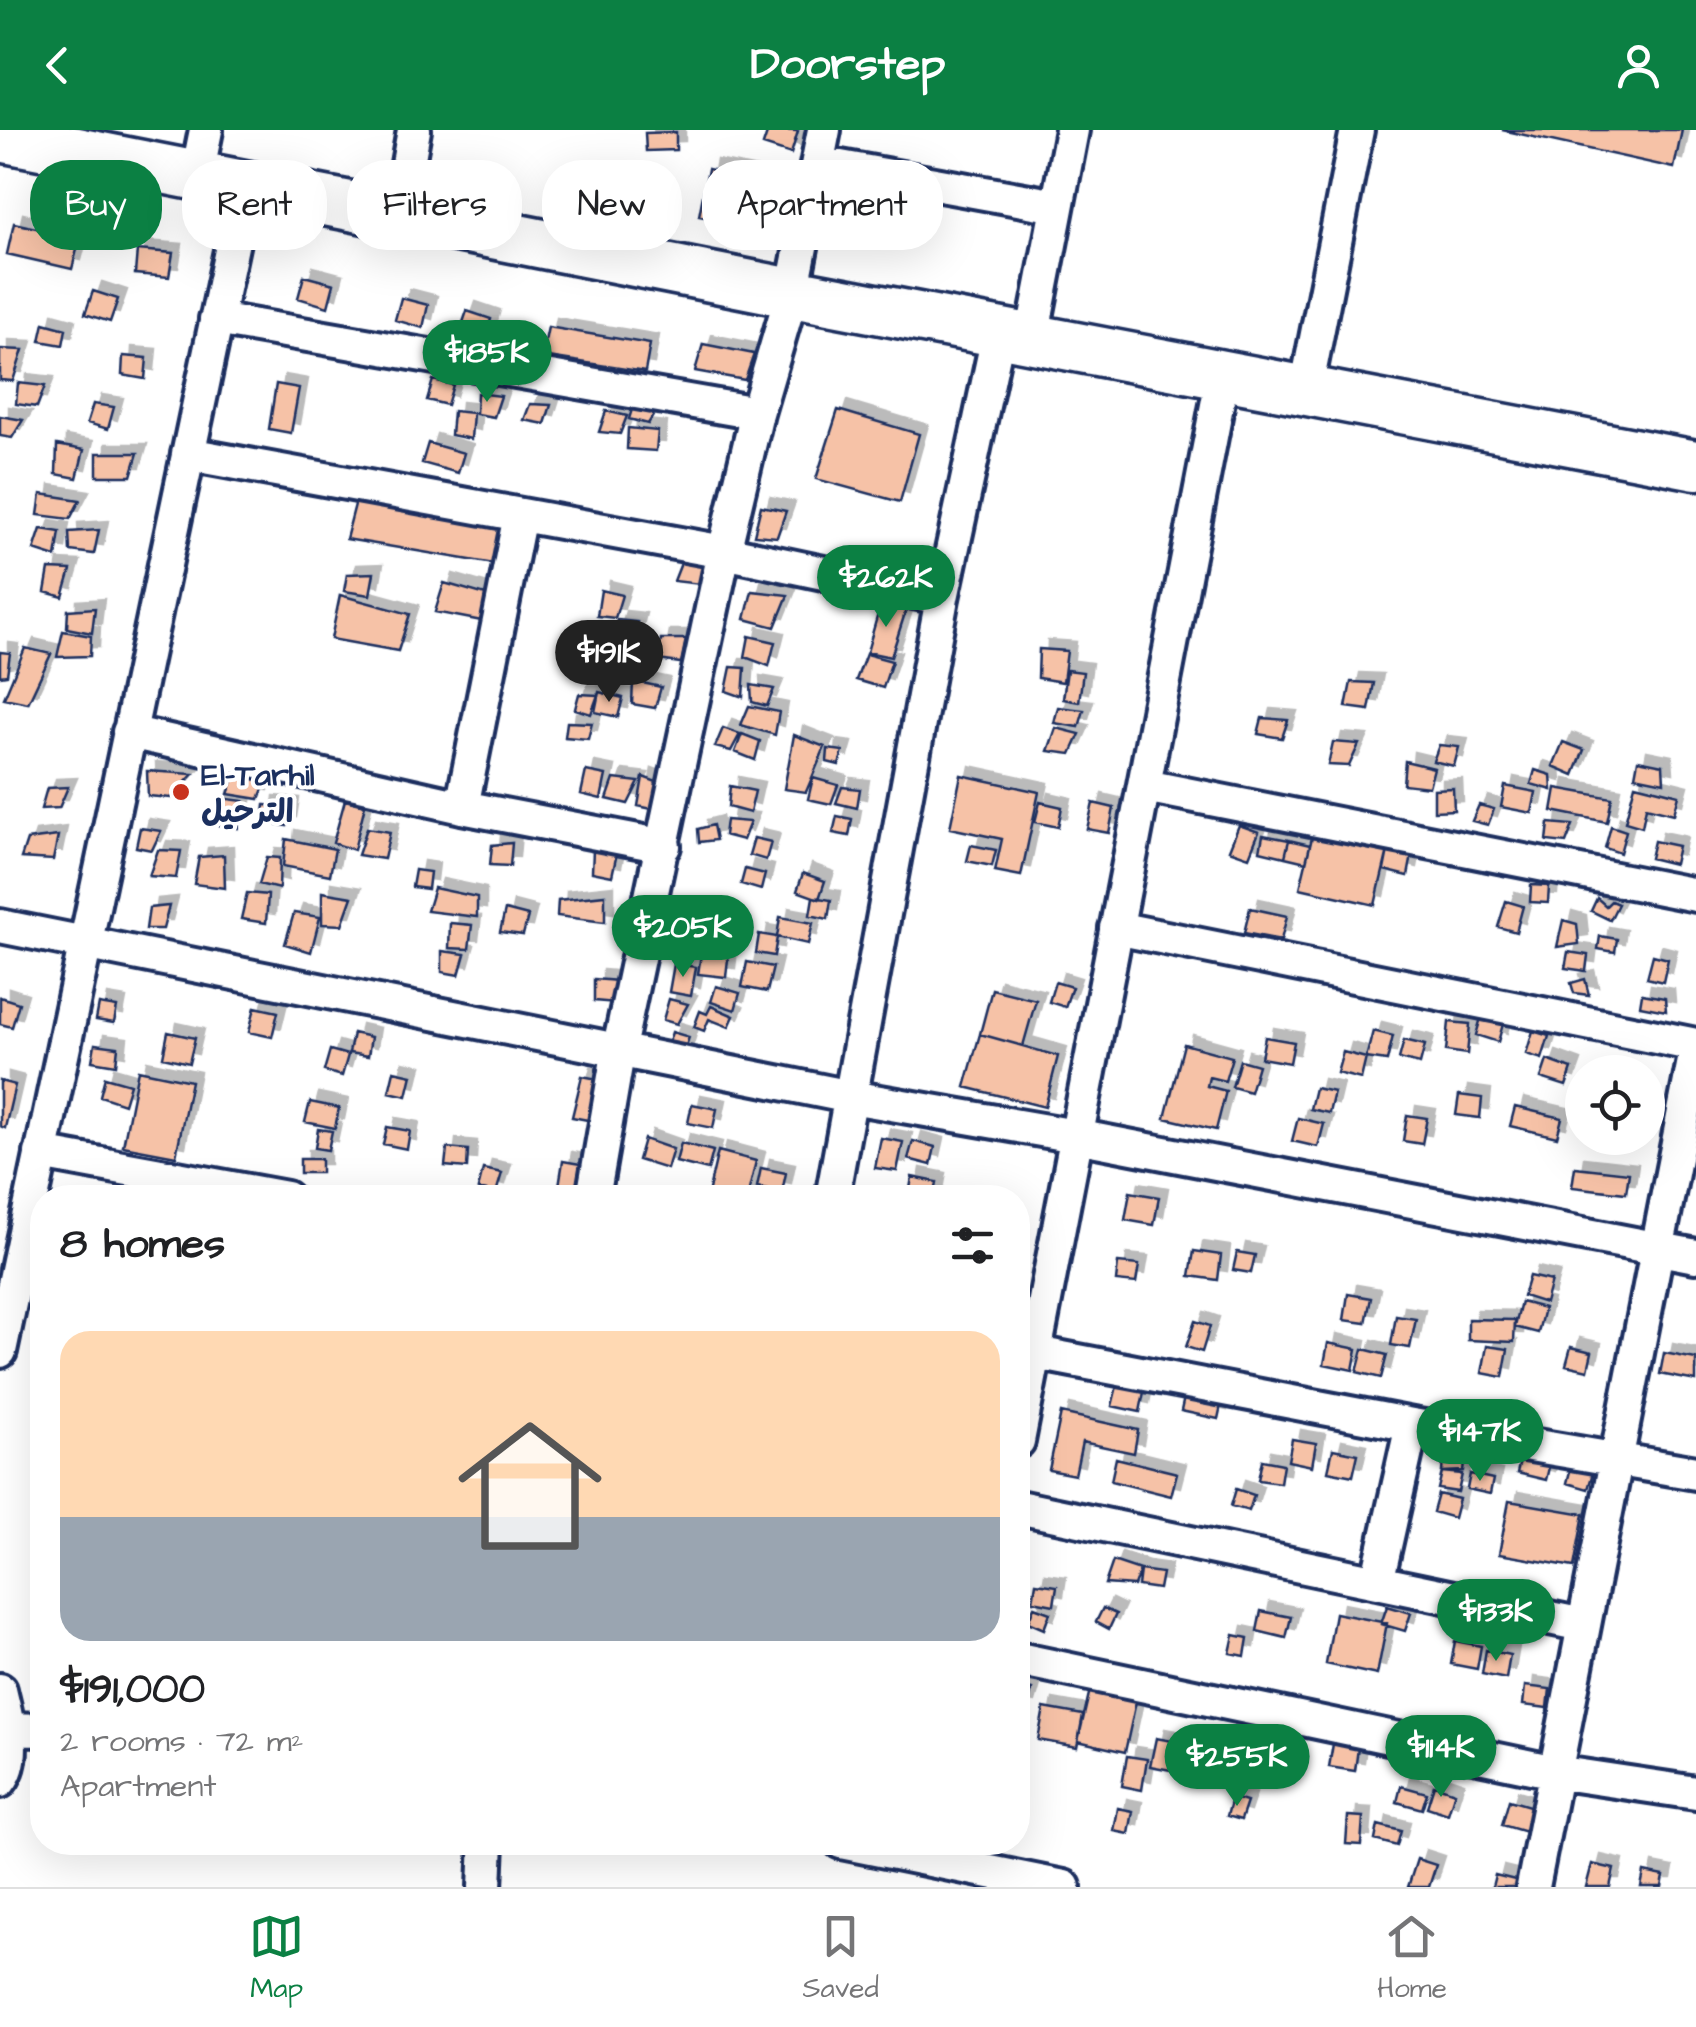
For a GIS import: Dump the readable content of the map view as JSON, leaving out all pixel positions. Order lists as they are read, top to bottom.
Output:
{
  "places": ["El-Tarhil الترحيل"],
  "page": {
    "header": "Doorstep",
    "chip": [
      "Buy",
      "Rent",
      "Filters",
      "New",
      "Apartment"
    ],
    "price": [
      "$185K",
      "$262K",
      "$191K",
      "$205K",
      "$147K",
      "$133K",
      "$114K",
      "$255K"
    ],
    "heading": "8 homes",
    "list": [
      {
        "name": "$191,000",
        "note": "2 rooms · 72 m² · Apartment"
      }
    ],
    "tabs": ["Map", "Saved", "Home"]
  }
}
